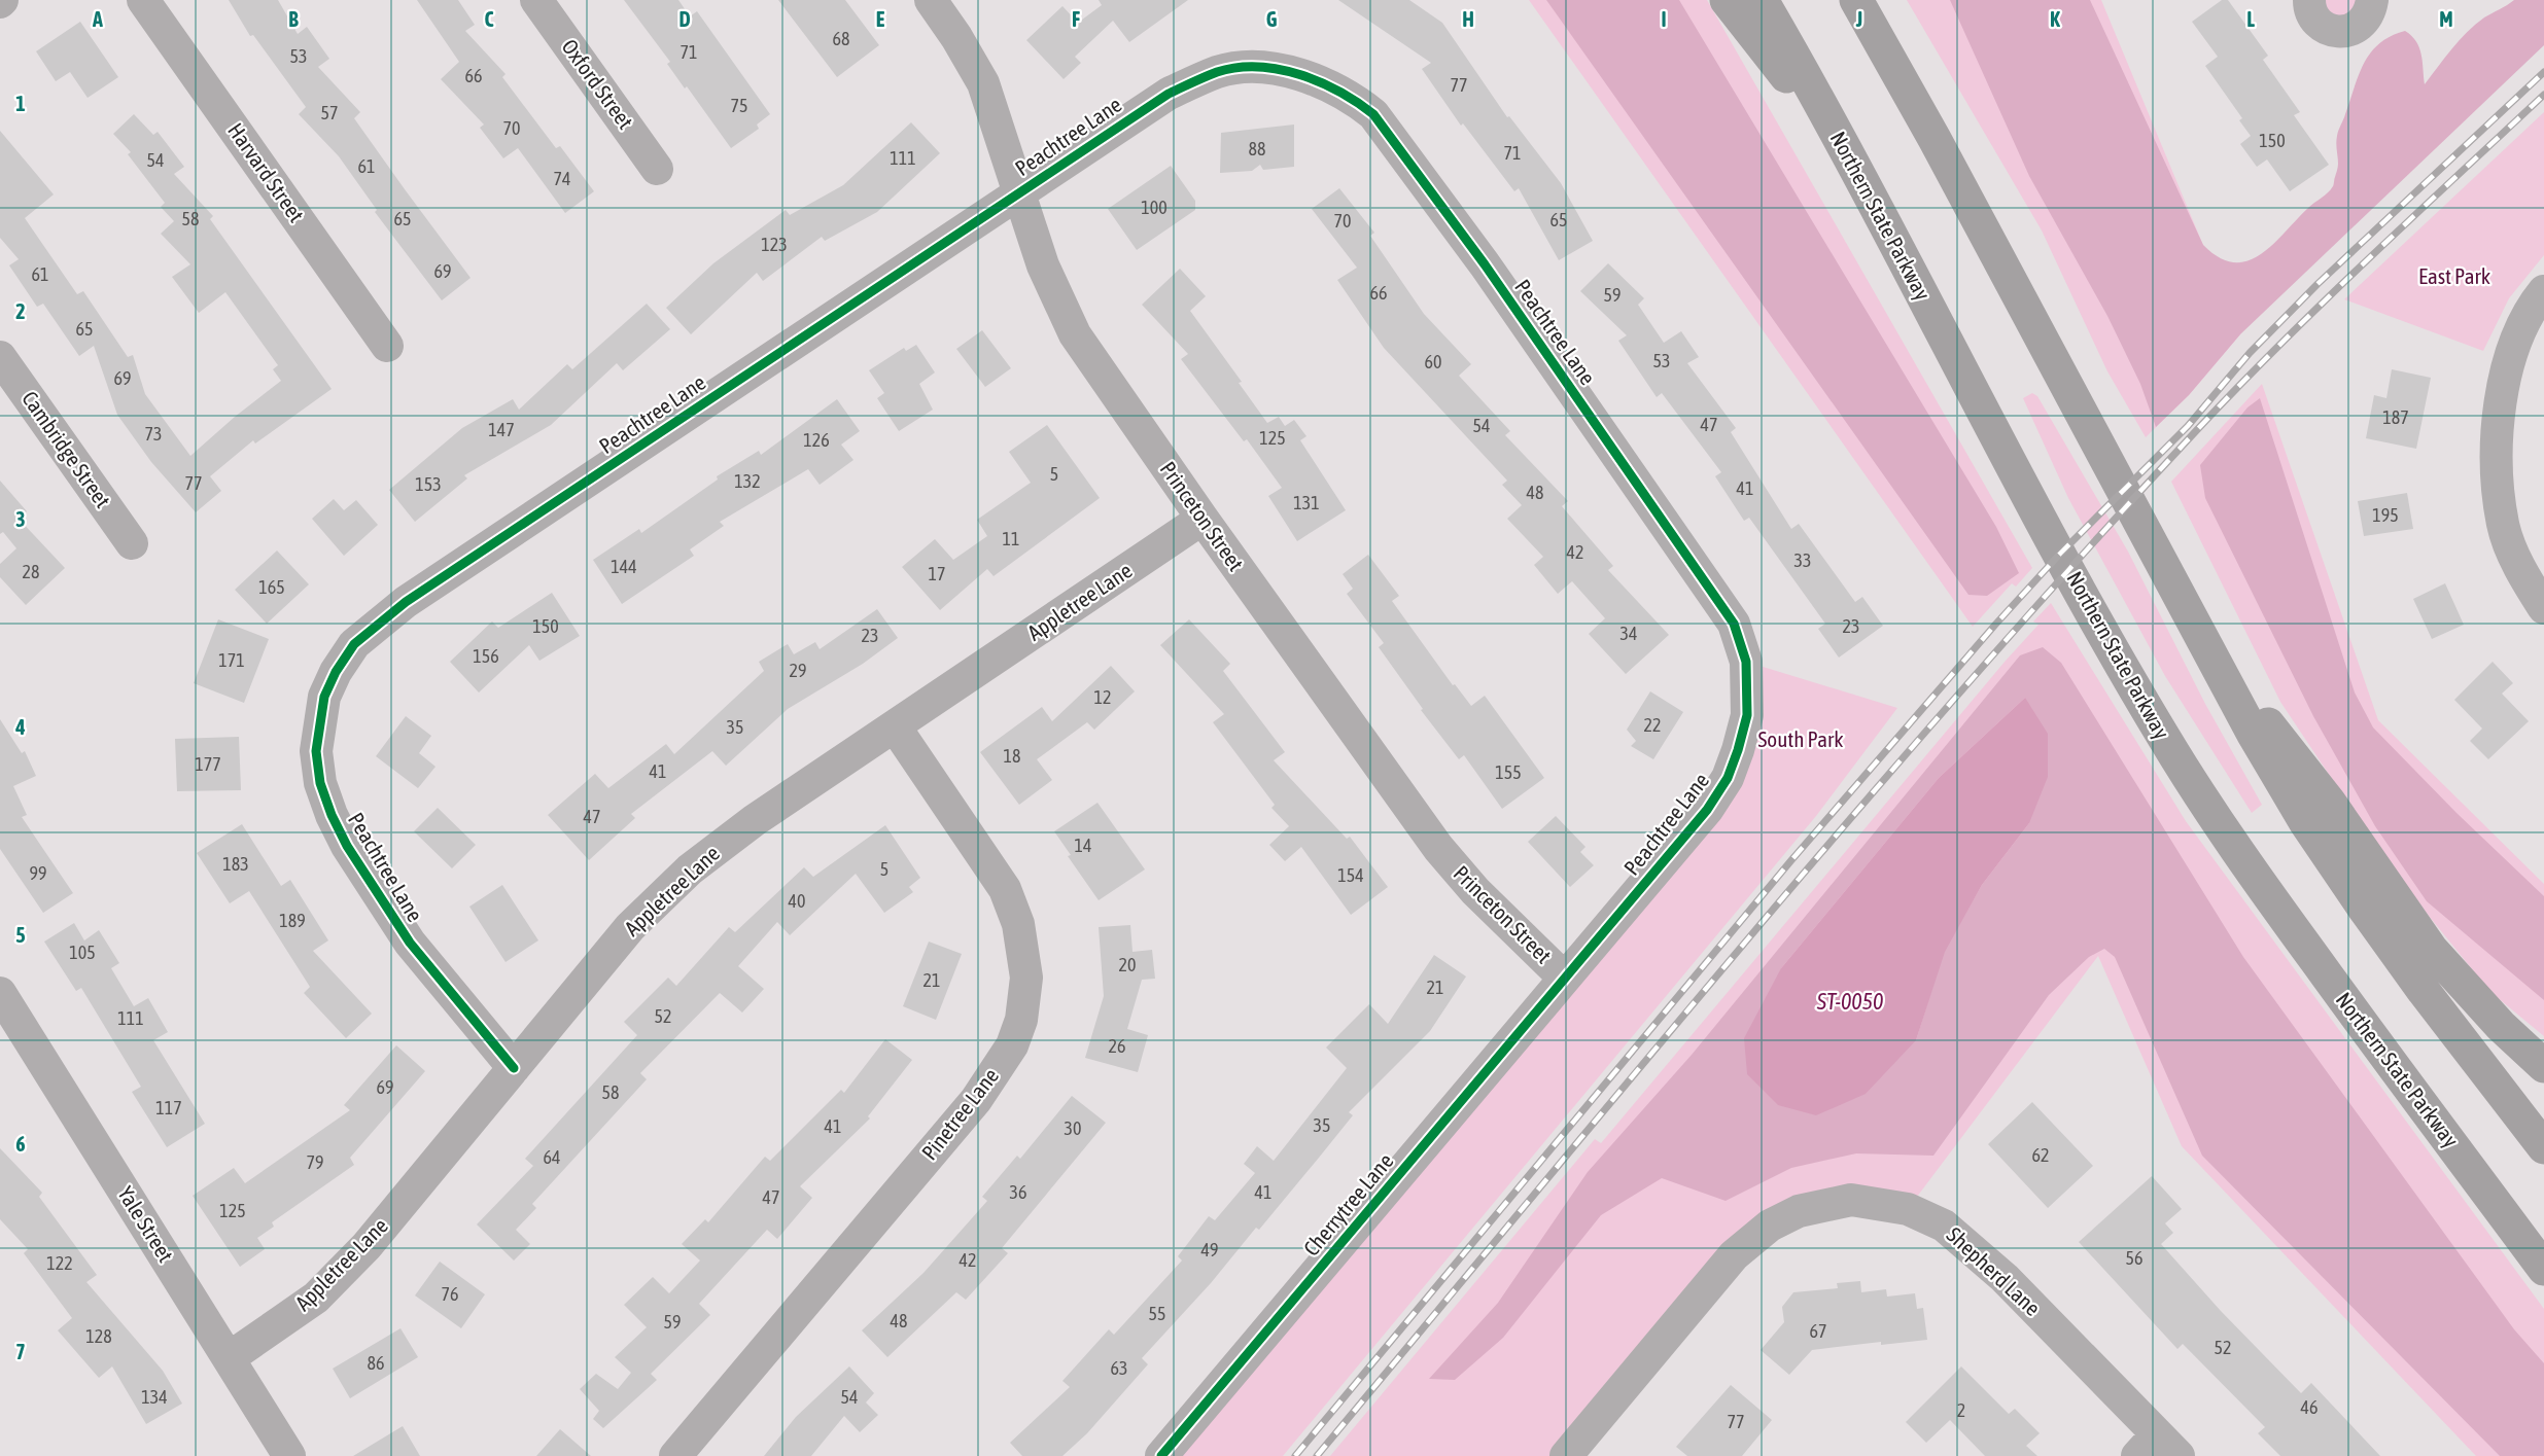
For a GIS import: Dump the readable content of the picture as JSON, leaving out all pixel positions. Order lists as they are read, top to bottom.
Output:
{
  "streets": {
    "highway": ["Northern State Parkway"],
    "street": [
      "Oxford Street",
      "Peachtree Lane",
      "Harvard Street",
      "Cambridge Street",
      "Princeton Street",
      "Appletree Lane",
      "Pinetree Lane",
      "Cherrytree Lane",
      "Yale Street",
      "Shepherd Lane"
    ]
  },
  "crossings": [
    ["Peachtree Lane", "Princeton Street"],
    ["Peachtree Lane", "Appletree Lane"],
    ["Peachtree Lane", "Cherrytree Lane"],
    ["Princeton Street", "Appletree Lane"],
    ["Princeton Street", "Cherrytree Lane"],
    ["Appletree Lane", "Pinetree Lane"],
    ["Appletree Lane", "Yale Street"]
  ],
  "water": ["ST-0050"],
  "parks": ["East Park", "South Park"],
  "house_numbers": [
    "68",
    "71",
    "53",
    "66",
    "77",
    "75",
    "57",
    "70",
    "150",
    "88",
    "71",
    "111",
    "54",
    "61",
    "74",
    "100",
    "58",
    "65",
    "65",
    "70",
    "123",
    "69",
    "61",
    "66",
    "59",
    "65",
    "53",
    "60",
    "69",
    "187",
    "47",
    "54",
    "147",
    "73",
    "125",
    "126",
    "5",
    "132",
    "77",
    "153",
    "41",
    "48",
    "131",
    "195",
    "11",
    "42",
    "33",
    "144",
    "28",
    "17",
    "165",
    "150",
    "23",
    "34",
    "23",
    "156",
    "171",
    "29",
    "12",
    "22",
    "35",
    "18",
    "177",
    "41",
    "155",
    "47",
    "14",
    "183",
    "5",
    "99",
    "154",
    "40",
    "189",
    "105",
    "20",
    "21",
    "21",
    "52",
    "111",
    "26",
    "69",
    "58",
    "117",
    "35",
    "41",
    "30",
    "62",
    "64",
    "79",
    "36",
    "41",
    "47",
    "125",
    "49",
    "56",
    "42",
    "122",
    "76",
    "55",
    "48",
    "59",
    "67",
    "128",
    "52",
    "86",
    "63",
    "134",
    "54",
    "46",
    "2",
    "77"
  ],
  "grid": {
    "columns": [
      "A",
      "B",
      "C",
      "D",
      "E",
      "F",
      "G",
      "H",
      "I",
      "J",
      "K",
      "L",
      "M"
    ],
    "rows": [
      "1",
      "2",
      "3",
      "4",
      "5",
      "6",
      "7"
    ]
  }
}
